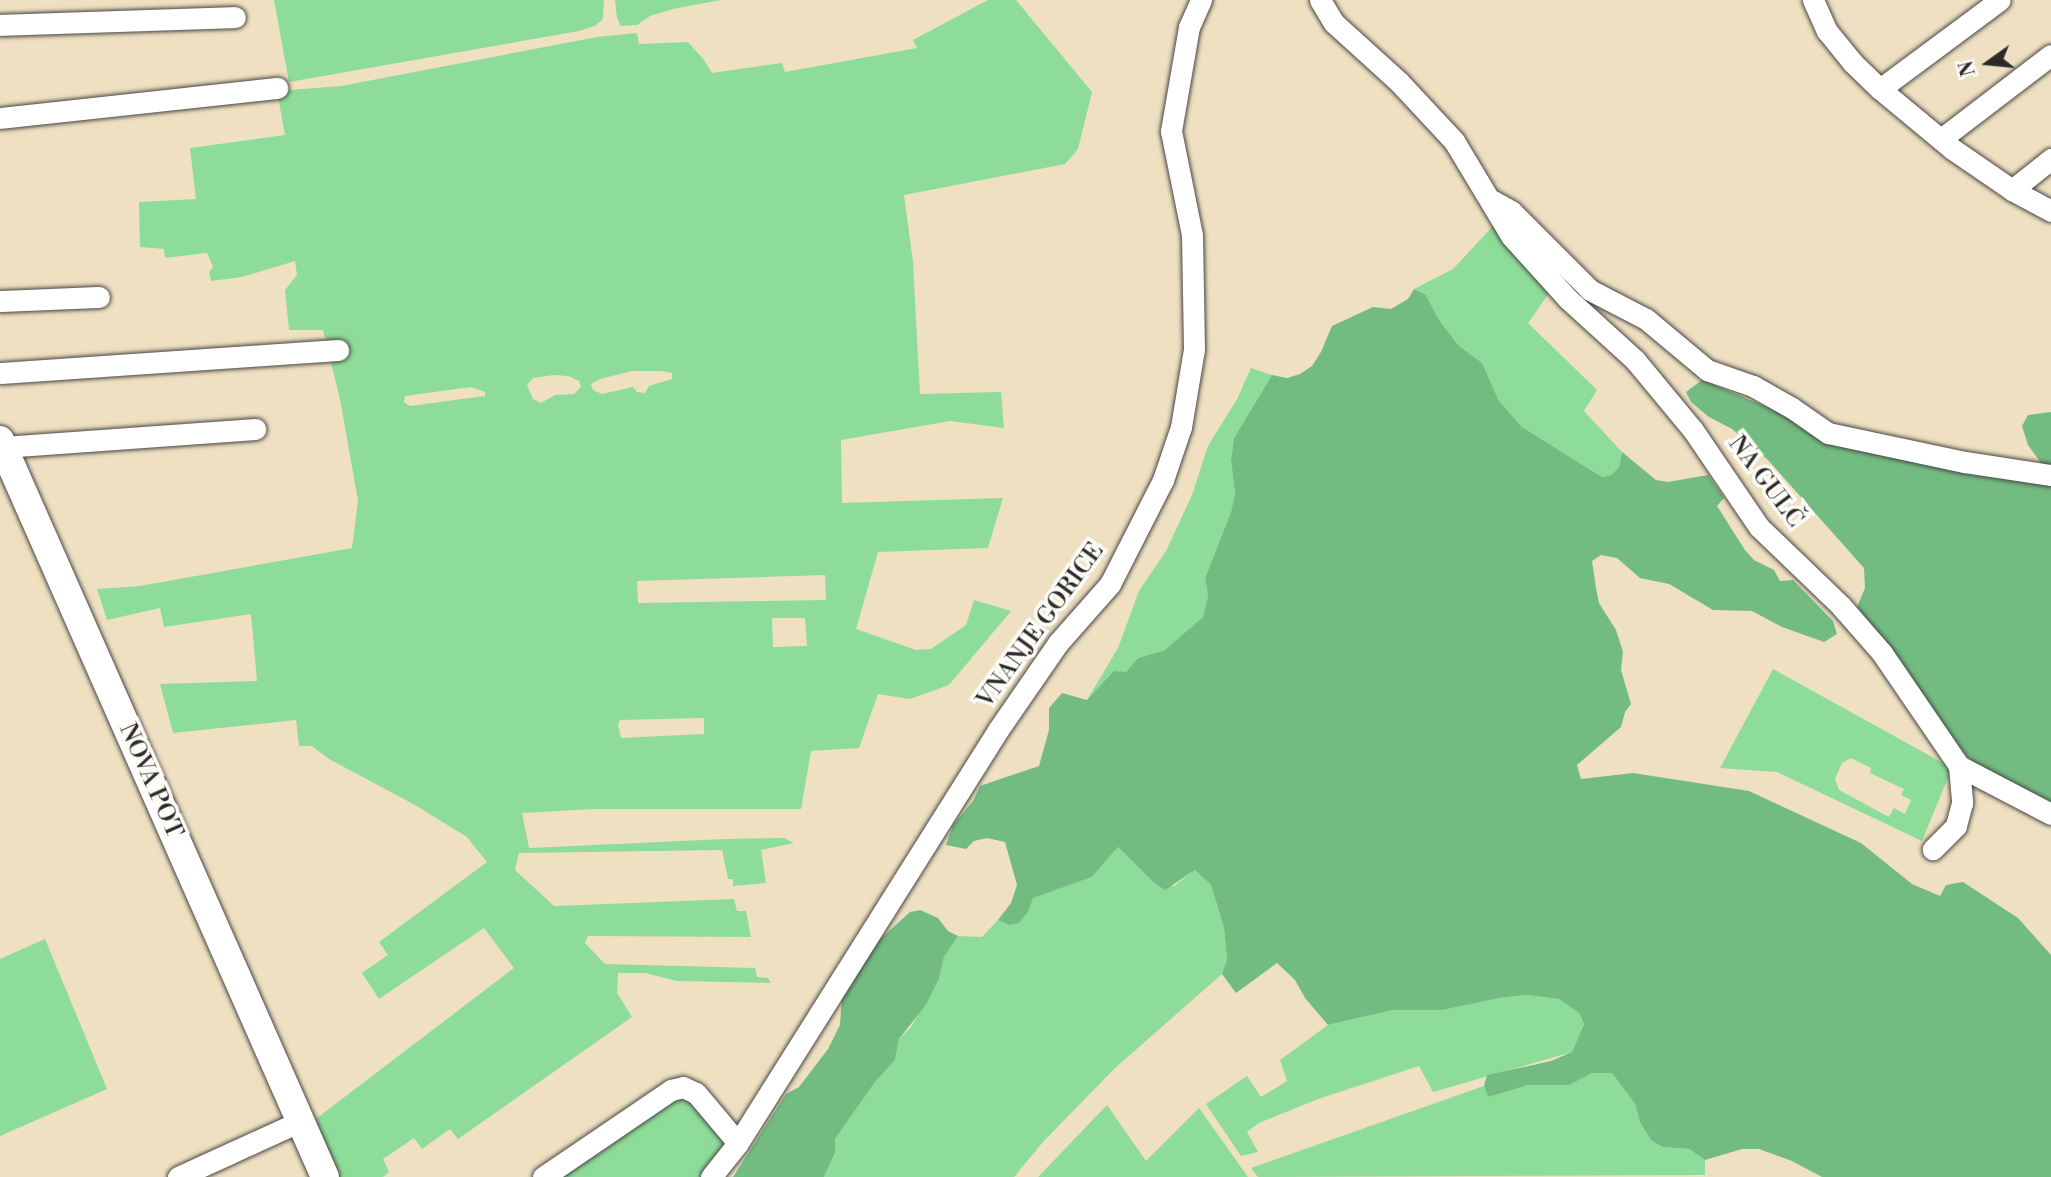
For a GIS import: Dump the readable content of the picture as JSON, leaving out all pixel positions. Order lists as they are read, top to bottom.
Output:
{
  "streets": {
    "street": ["NA GULČ", "VNANJE GORICE", "NOVA POT"]
  },
  "north": "left"
}
